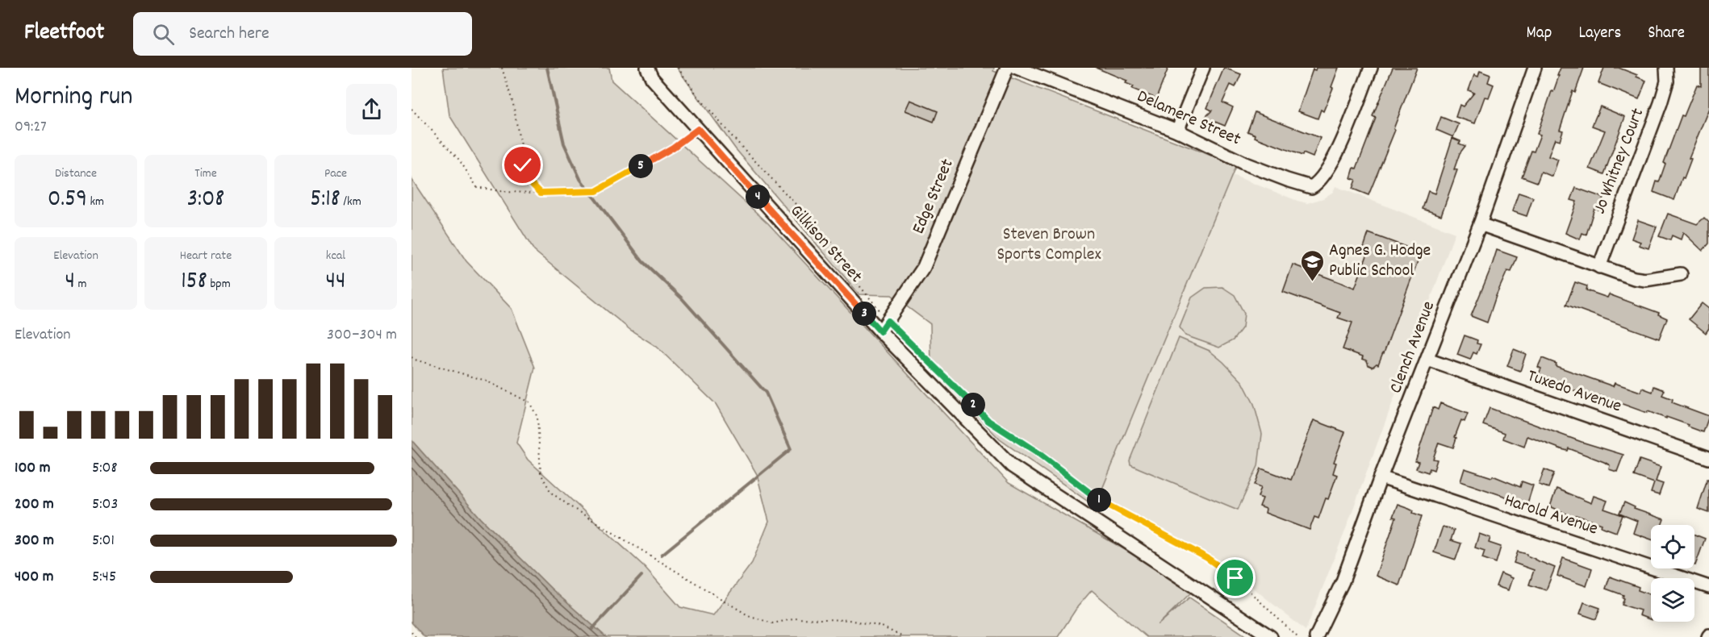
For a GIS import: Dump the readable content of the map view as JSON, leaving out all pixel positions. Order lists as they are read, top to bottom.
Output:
{
  "streets": {
    "street": [
      "Delamere Street",
      "Jo Whitney Court",
      "Edge Street",
      "Gilkison Street",
      "Clench Avenue",
      "Tuxedo Avenue",
      "Harold Avenue"
    ]
  },
  "crossings": [
    ["Edge Street", "Gilkison Street"],
    ["Clench Avenue", "Tuxedo Avenue"],
    ["Clench Avenue", "Harold Avenue"]
  ],
  "parks": ["Steven Brown Sports Complex"],
  "places": {
    "school or university": ["Agnes G. Hodge Public School"]
  },
  "page": {
    "header": "Fleetfoot",
    "search": "Search here",
    "nav": ["Map", "Layers", "Share"],
    "heading": ["Morning run", "09:27"],
    "stats": [
      ["Distance", "0.59 km"],
      ["Time", "3:08"],
      ["Pace", "5:18 /km"],
      ["Elevation", "4 m"],
      ["Heart rate", "158 bpm"],
      ["kcal", "44"]
    ],
    "pins": [
      "5",
      "4",
      "3",
      "2",
      "1"
    ],
    "chart": ["Elevation", "300–304 m"],
    "list": [
      {
        "name": "100 m",
        "note": "5:08"
      },
      {
        "name": "200 m",
        "note": "5:03"
      },
      {
        "name": "300 m",
        "note": "5:01"
      },
      {
        "name": "400 m",
        "note": "5:45"
      }
    ]
  }
}
